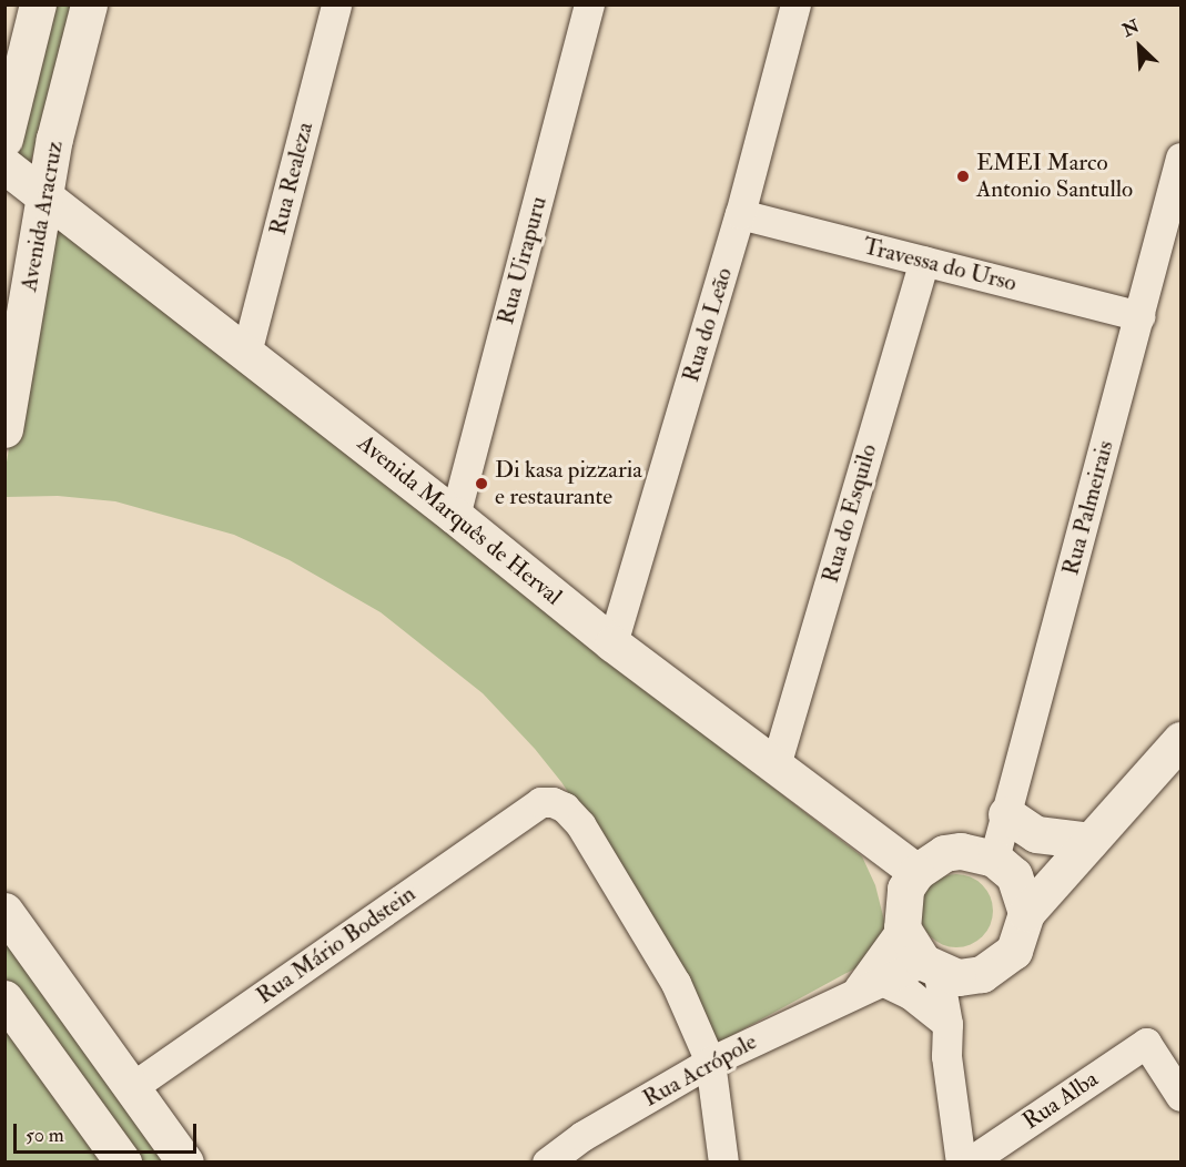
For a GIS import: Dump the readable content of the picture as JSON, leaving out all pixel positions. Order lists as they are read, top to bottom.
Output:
{
  "streets": {
    "street": [
      "Rua Realeza",
      "Avenida Aracruz",
      "Rua Uirapuru",
      "Travessa do Urso",
      "Rua do Leão",
      "Rua Palmeirais",
      "Rua do Esquilo",
      "Avenida Marquês de Herval",
      "Rua Mário Bodstein",
      "Rua Acrópole",
      "Rua Alba"
    ]
  },
  "crossings": [
    ["Rua Realeza", "Avenida Marquês de Herval"],
    ["Avenida Aracruz", "Avenida Marquês de Herval"],
    ["Rua Uirapuru", "Avenida Marquês de Herval"],
    ["Travessa do Urso", "Rua do Leão"],
    ["Travessa do Urso", "Rua Palmeirais"],
    ["Travessa do Urso", "Rua do Esquilo"],
    ["Rua do Leão", "Avenida Marquês de Herval"],
    ["Rua Palmeirais", "Avenida Marquês de Herval"],
    ["Rua Palmeirais", "Rua Acrópole"],
    ["Rua do Esquilo", "Avenida Marquês de Herval"],
    ["Avenida Marquês de Herval", "Rua Acrópole"],
    ["Rua Mário Bodstein", "Rua Acrópole"]
  ],
  "places": ["EMEI Marco Antonio Santullo", "Di kasa pizzaria e restaurante"],
  "scale_bar": "50 m",
  "north": "top left"
}
